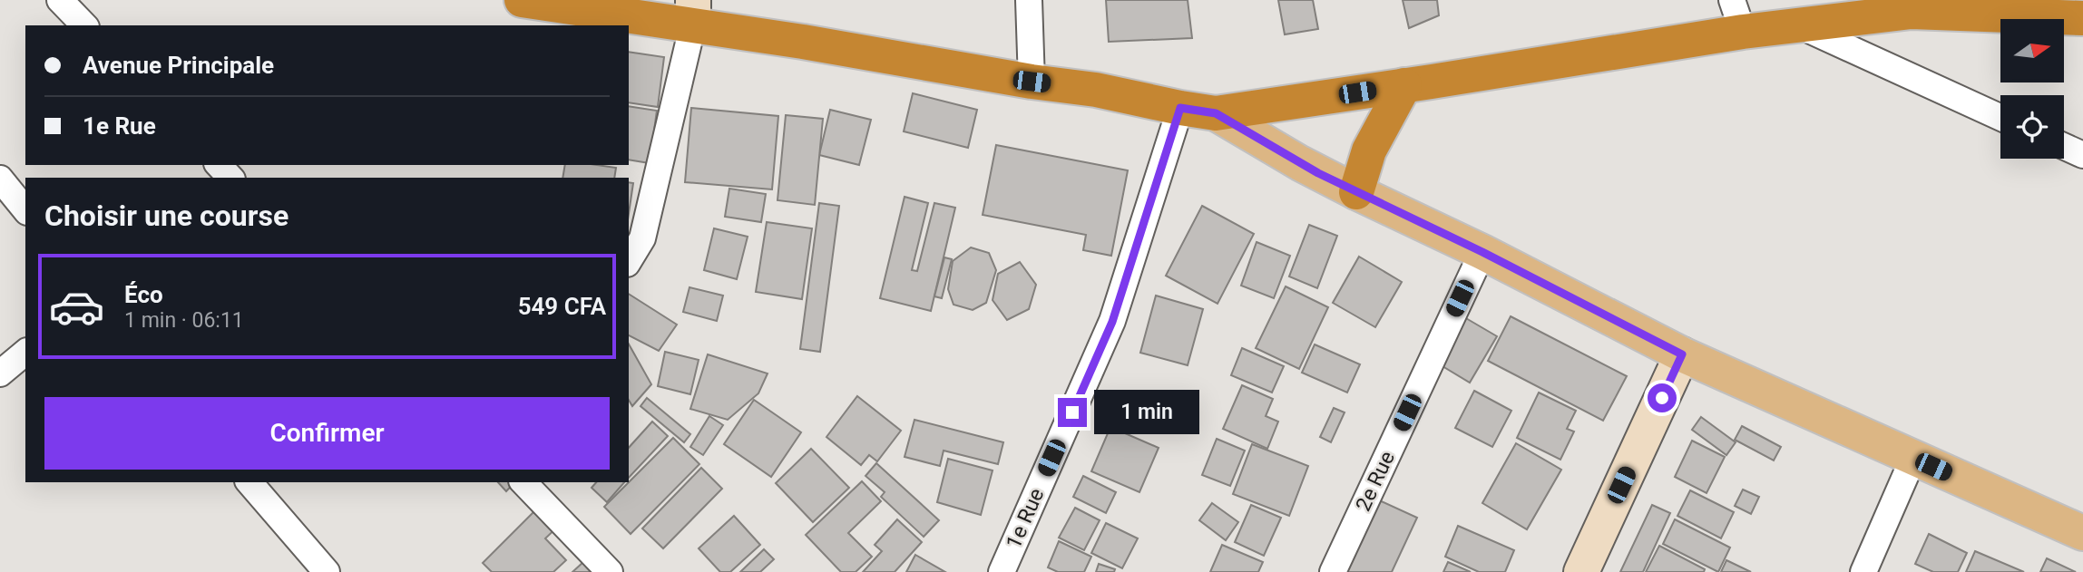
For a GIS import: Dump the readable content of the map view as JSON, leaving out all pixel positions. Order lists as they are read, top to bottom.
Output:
{
  "streets": {
    "street": ["2e Rue", "1e Rue"]
  },
  "north": "right",
  "page": {
    "banner": ["Avenue Principale", "1e Rue"],
    "heading": "Choisir une course",
    "list": [
      {
        "name": "Éco",
        "note": "1 min · 06:11",
        "value": "549 CFA"
      }
    ],
    "buttons": "Confirmer",
    "bubble": "1 min"
  }
}
